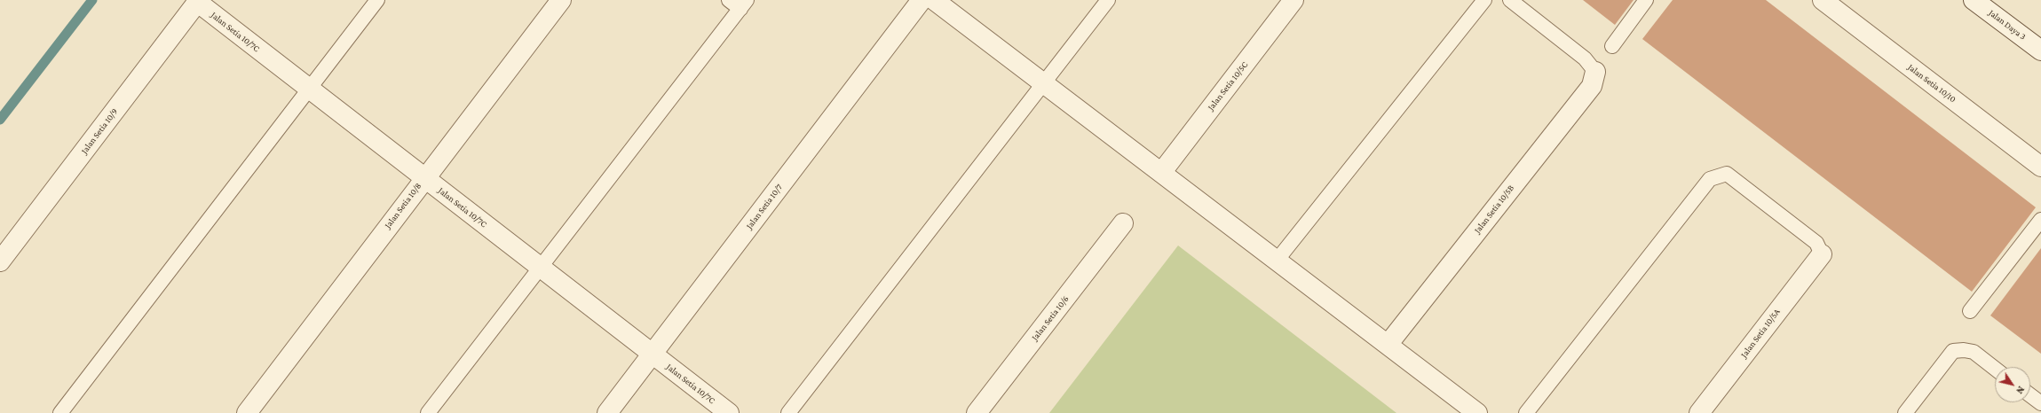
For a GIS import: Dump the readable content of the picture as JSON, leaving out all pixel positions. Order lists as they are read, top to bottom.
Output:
{
  "streets": {
    "street": [
      "Jalan Daya 3",
      "Jalan Setia 10/7C",
      "Jalan Setia 10/10",
      "Jalan Setia 10/5C",
      "Jalan Setia 10/9",
      "Jalan Setia 10/8",
      "Jalan Setia 10/7",
      "Jalan Setia 10/5B",
      "Jalan Setia 10/6",
      "Jalan Setia 10/5A"
    ]
  },
  "crossings": [
    ["Jalan Setia 10/7C", "Jalan Setia 10/9"],
    ["Jalan Setia 10/7C", "Jalan Setia 10/8"],
    ["Jalan Setia 10/7C", "Jalan Setia 10/7"]
  ],
  "north": "bottom right"
}
